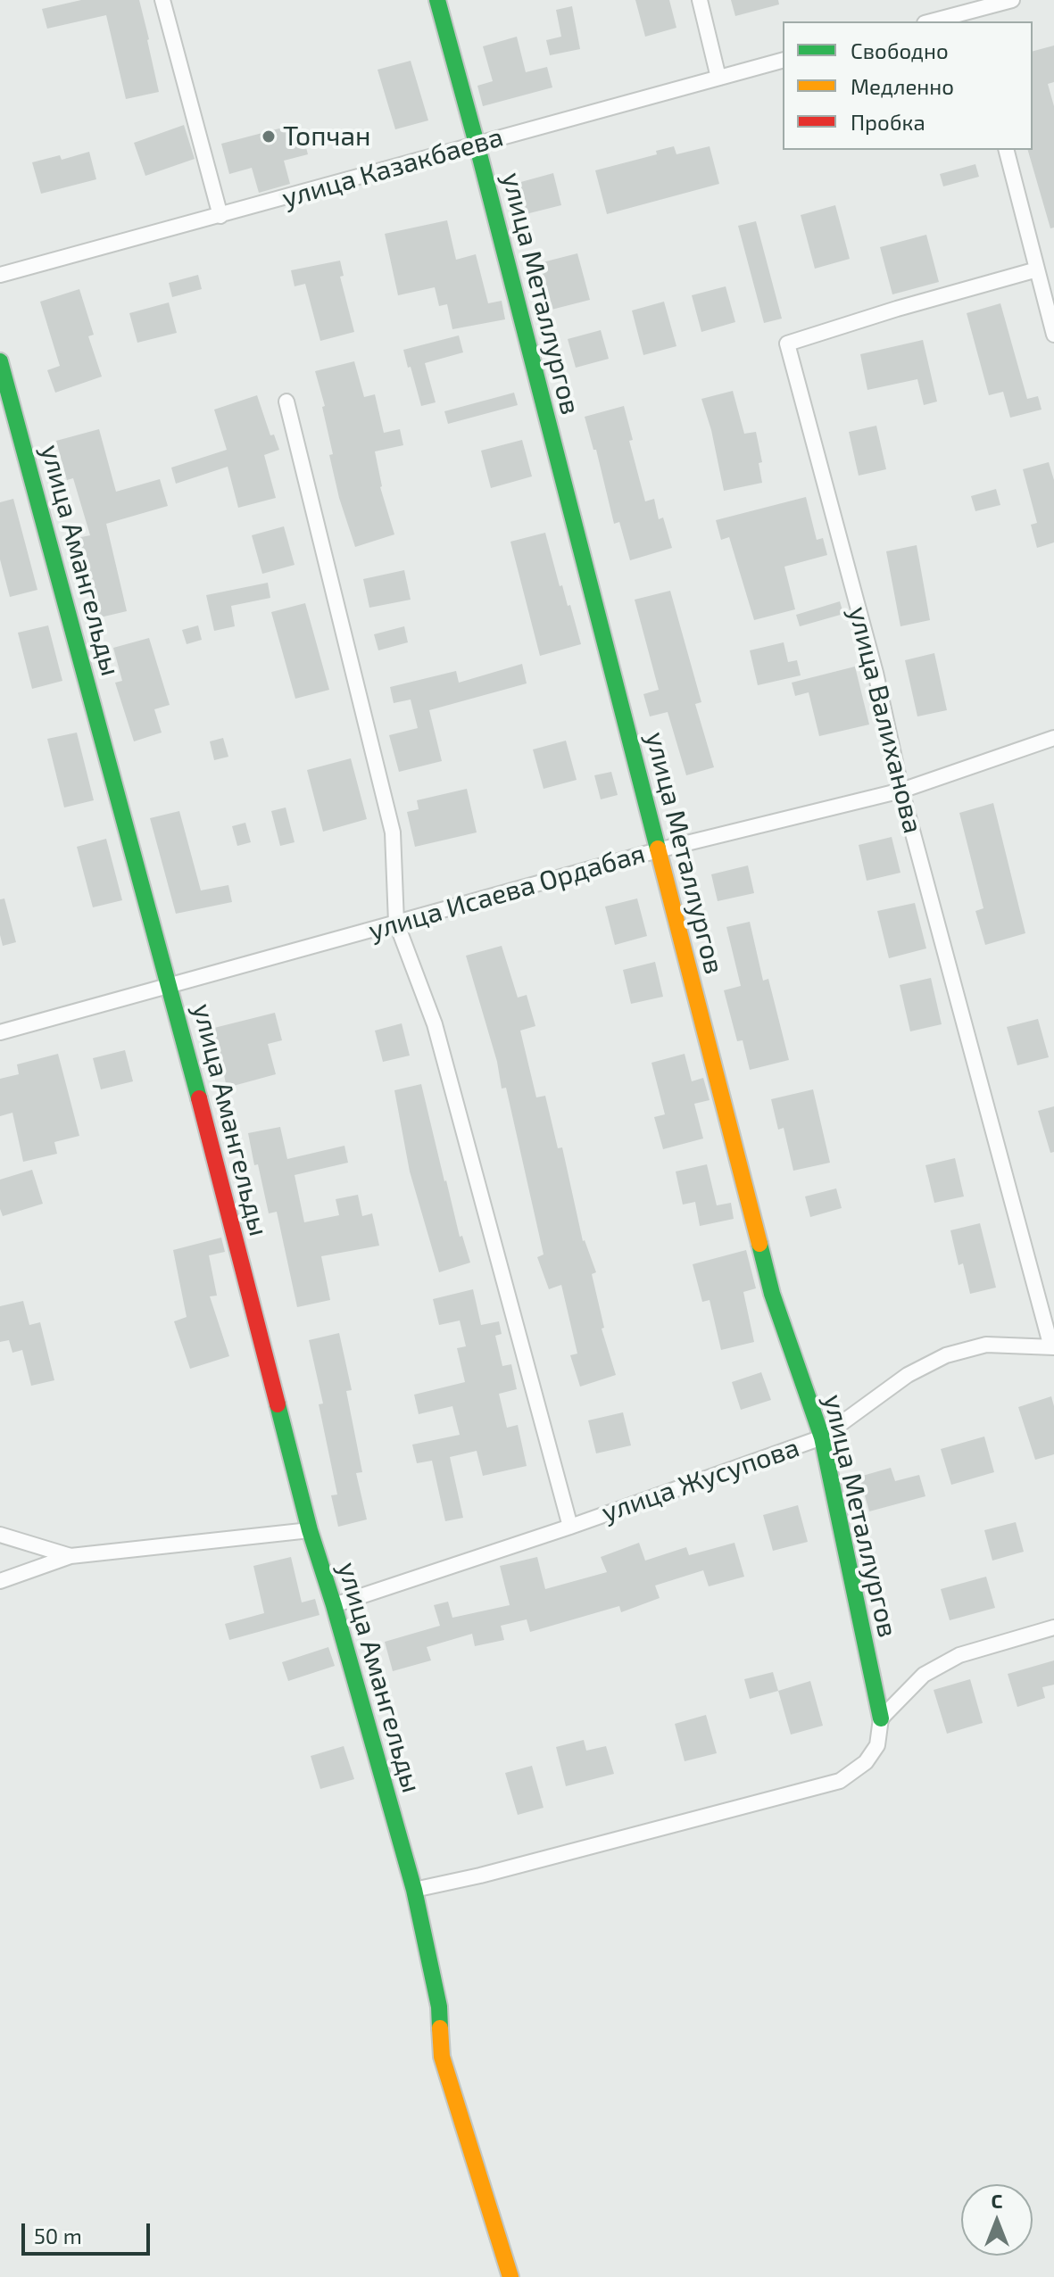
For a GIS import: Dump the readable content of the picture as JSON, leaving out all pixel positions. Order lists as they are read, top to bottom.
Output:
{
  "streets": {
    "street": [
      "улица Казакбаева",
      "улица Металлургов",
      "улица Амангельды",
      "улица Валиханова",
      "улица Исаева Ордабая",
      "улица Жусупова"
    ]
  },
  "crossings": [
    ["улица Казакбаева", "улица Металлургов"],
    ["улица Металлургов", "улица Исаева Ордабая"],
    ["улица Металлургов", "улица Жусупова"],
    ["улица Амангельды", "улица Исаева Ордабая"],
    ["улица Амангельды", "улица Жусупова"],
    ["улица Валиханова", "улица Исаева Ордабая"],
    ["улица Валиханова", "улица Жусупова"]
  ],
  "places": ["Топчан"],
  "legend": ["Свободно", "Медленно", "Пробка"],
  "scale_bar": "50 m",
  "north": "top"
}
